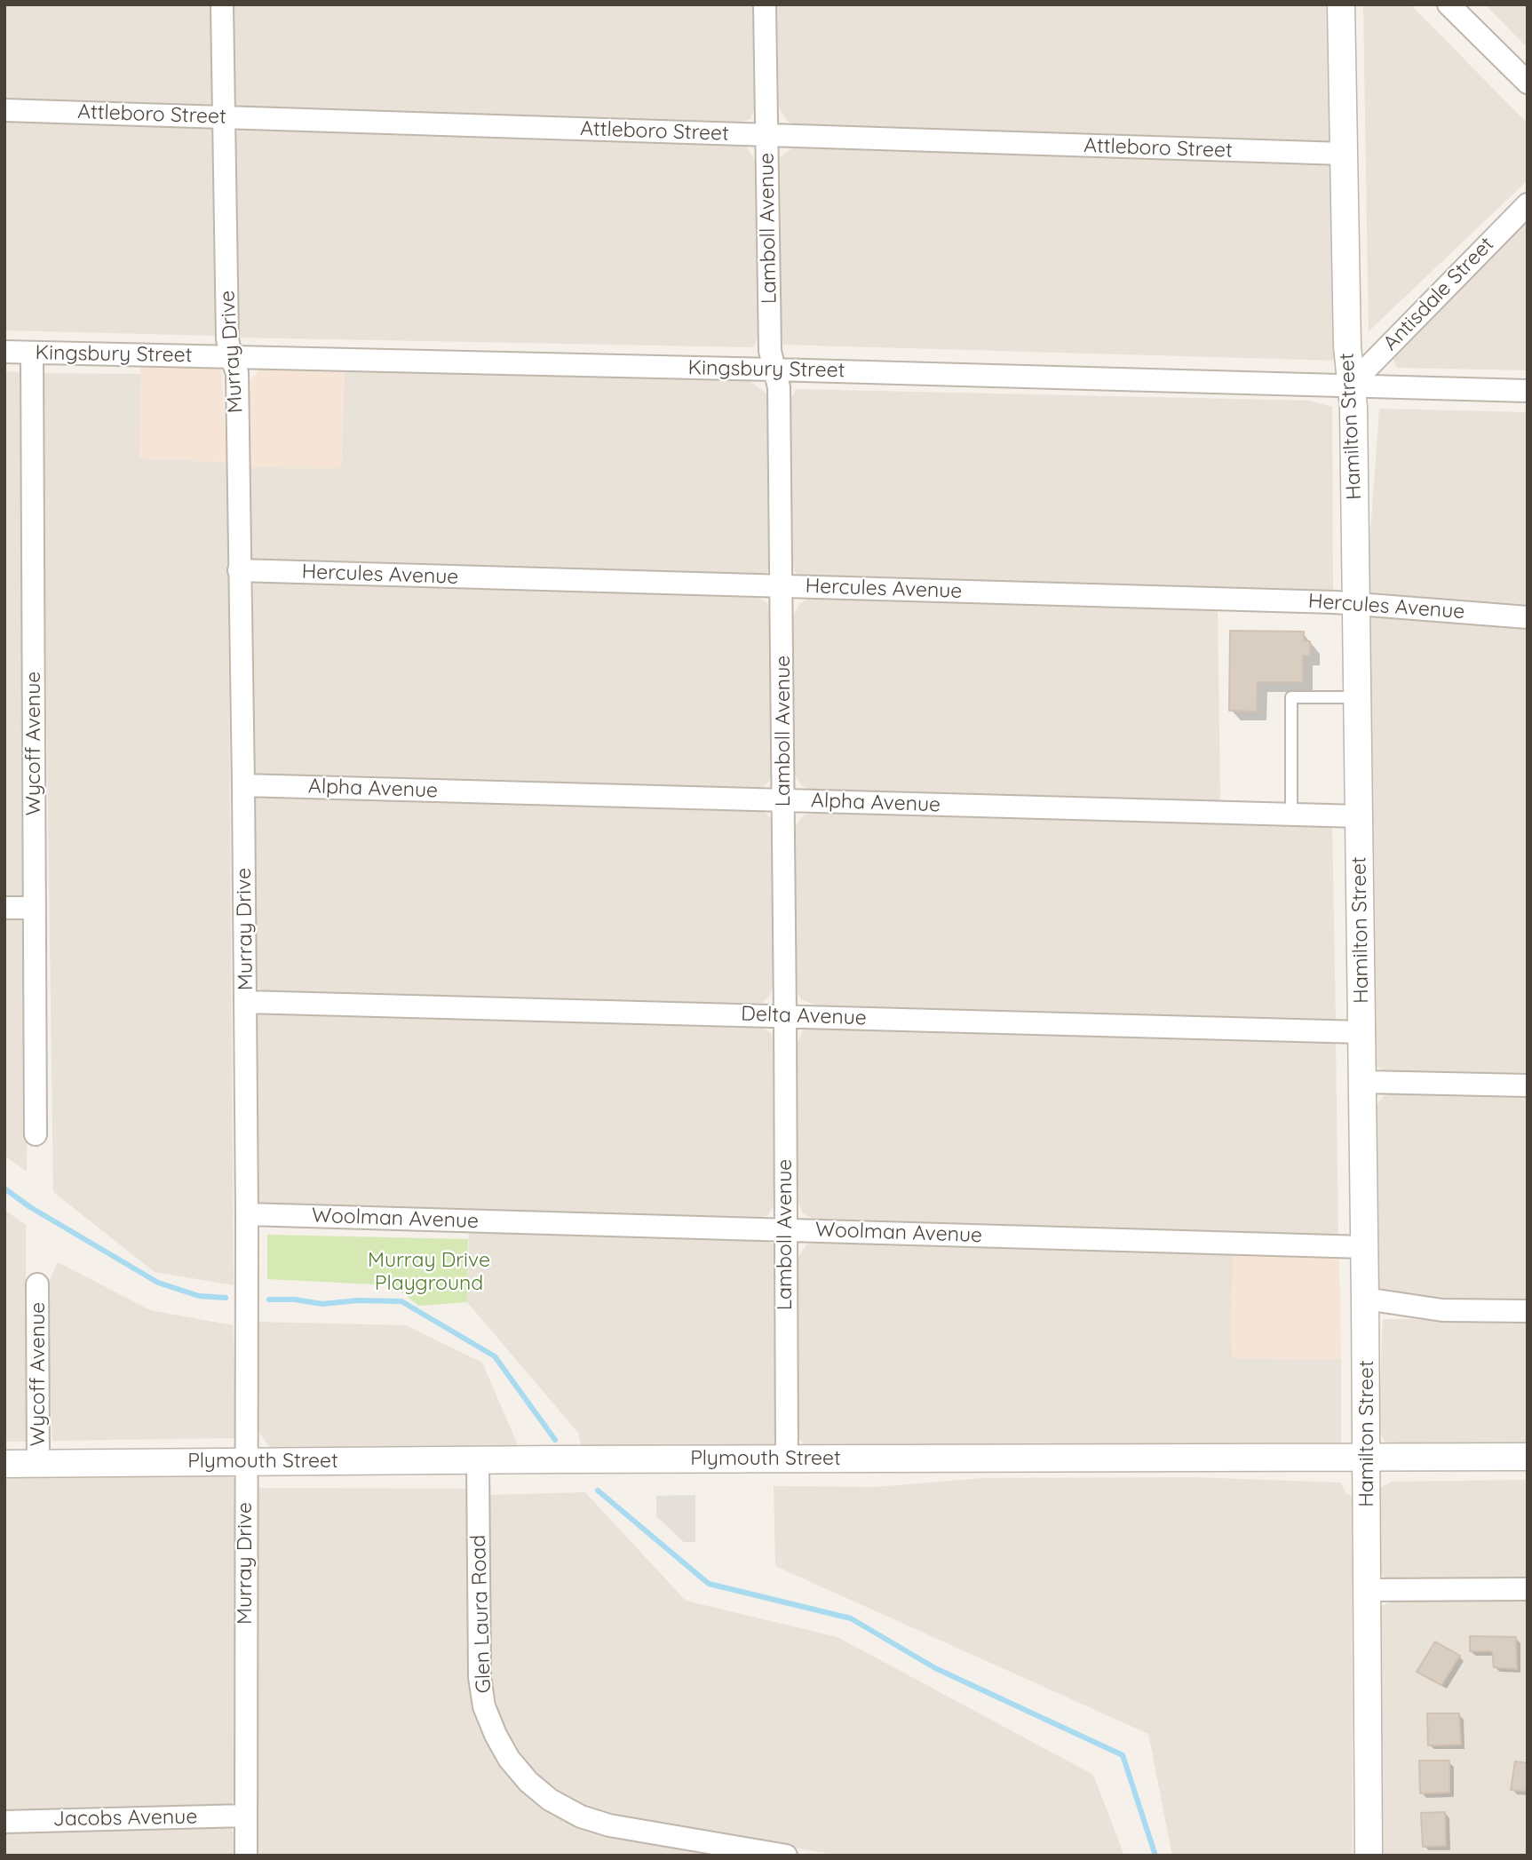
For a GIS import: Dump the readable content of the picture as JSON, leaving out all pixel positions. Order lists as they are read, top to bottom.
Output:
{
  "streets": {
    "street": [
      "Attleboro Street",
      "Lamboll Avenue",
      "Antisdale Street",
      "Murray Drive",
      "Kingsbury Street",
      "Hamilton Street",
      "Hercules Avenue",
      "Wycoff Avenue",
      "Alpha Avenue",
      "Delta Avenue",
      "Woolman Avenue",
      "Plymouth Street",
      "Glen Laura Road",
      "Jacobs Avenue"
    ]
  },
  "crossings": [
    ["Attleboro Street", "Lamboll Avenue"],
    ["Attleboro Street", "Murray Drive"],
    ["Attleboro Street", "Hamilton Street"],
    ["Lamboll Avenue", "Kingsbury Street"],
    ["Lamboll Avenue", "Hercules Avenue"],
    ["Lamboll Avenue", "Alpha Avenue"],
    ["Lamboll Avenue", "Delta Avenue"],
    ["Lamboll Avenue", "Woolman Avenue"],
    ["Lamboll Avenue", "Plymouth Street"],
    ["Antisdale Street", "Kingsbury Street"],
    ["Antisdale Street", "Hamilton Street"],
    ["Murray Drive", "Kingsbury Street"],
    ["Murray Drive", "Hercules Avenue"],
    ["Murray Drive", "Alpha Avenue"],
    ["Murray Drive", "Delta Avenue"],
    ["Murray Drive", "Woolman Avenue"],
    ["Murray Drive", "Plymouth Street"],
    ["Murray Drive", "Jacobs Avenue"],
    ["Kingsbury Street", "Hamilton Street"],
    ["Kingsbury Street", "Wycoff Avenue"],
    ["Hamilton Street", "Hercules Avenue"],
    ["Hamilton Street", "Alpha Avenue"],
    ["Hamilton Street", "Delta Avenue"],
    ["Hamilton Street", "Woolman Avenue"],
    ["Hamilton Street", "Plymouth Street"],
    ["Wycoff Avenue", "Plymouth Street"],
    ["Plymouth Street", "Glen Laura Road"]
  ],
  "parks": ["Murray Drive Playground"]
}
